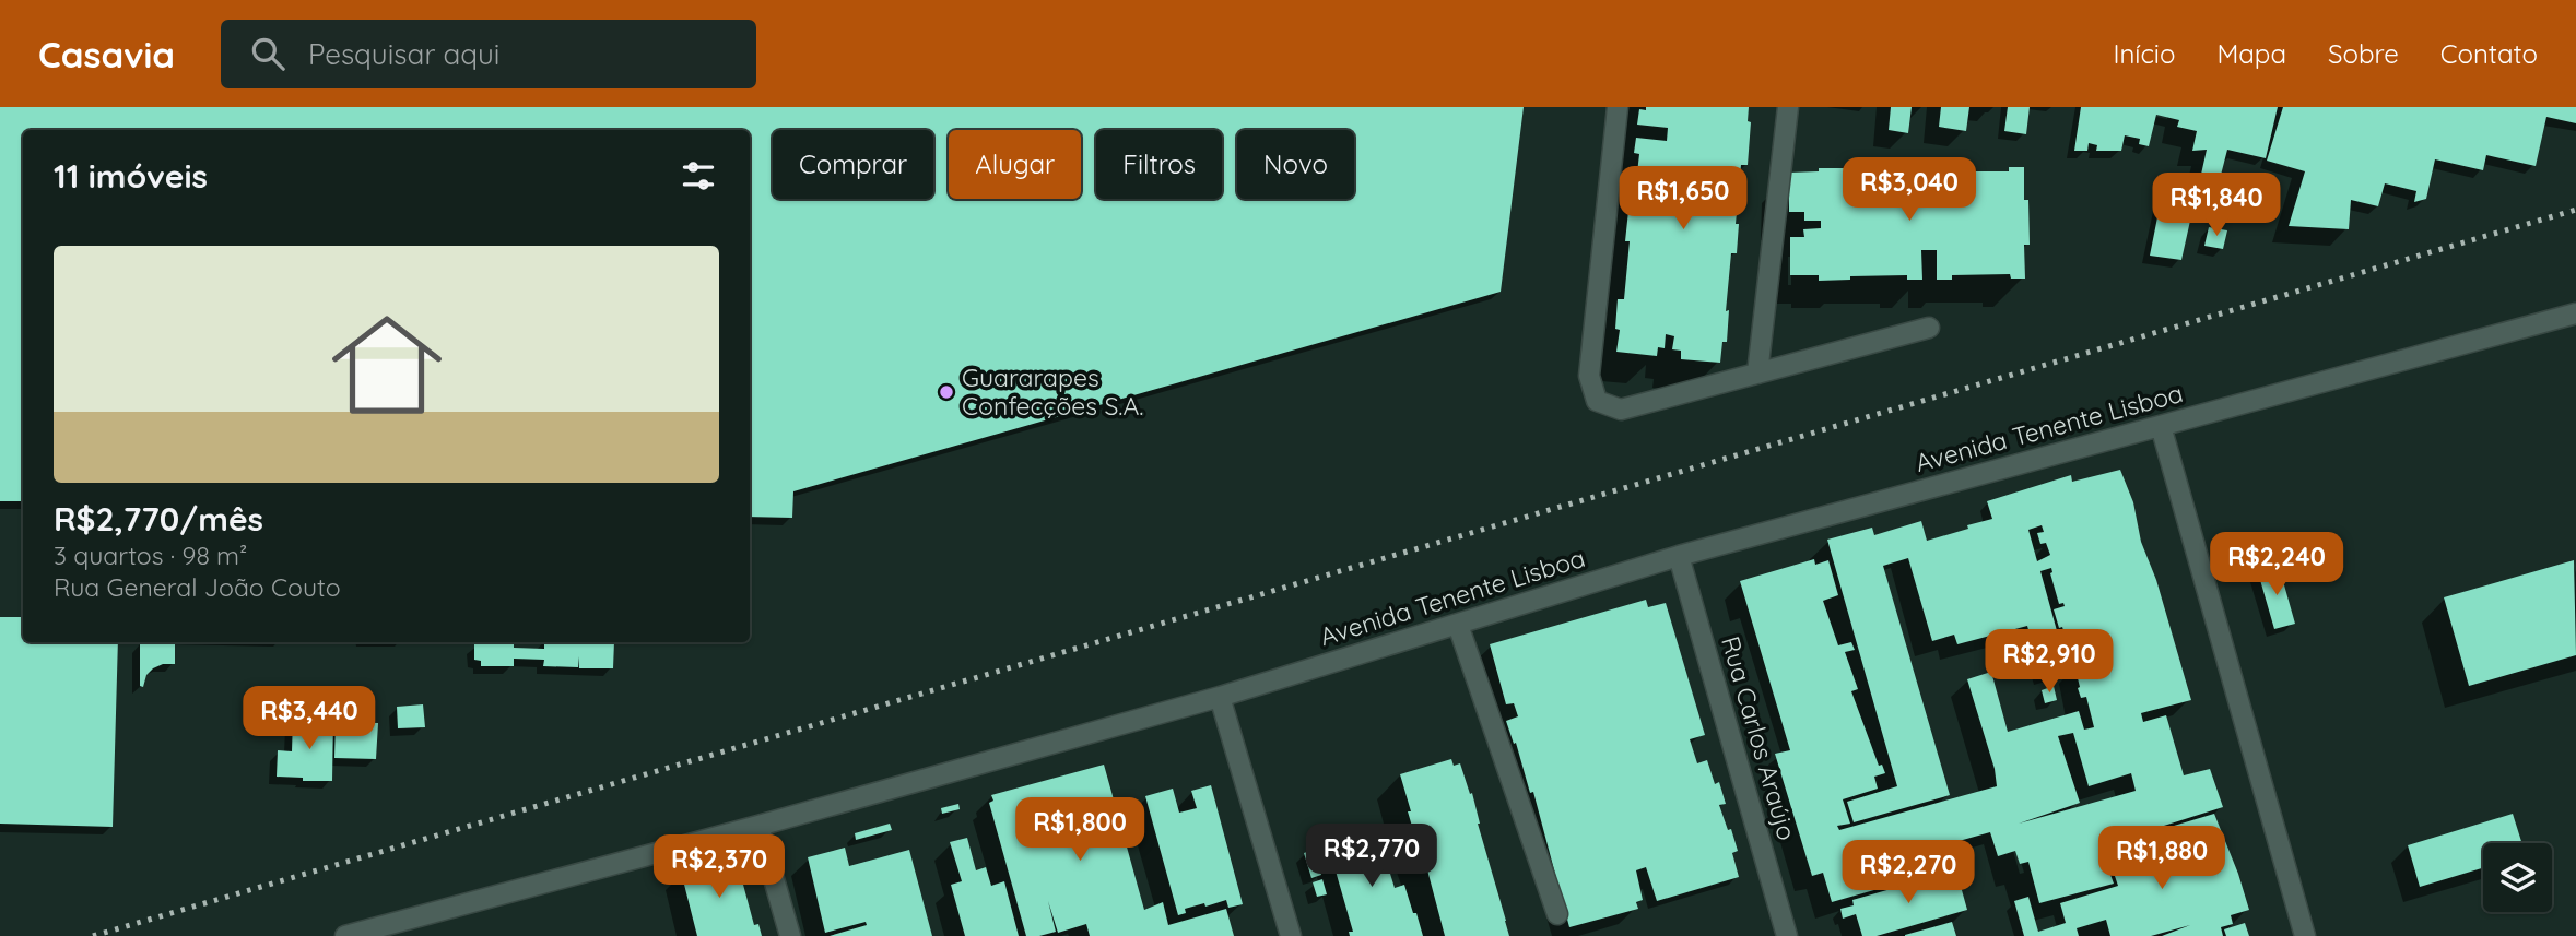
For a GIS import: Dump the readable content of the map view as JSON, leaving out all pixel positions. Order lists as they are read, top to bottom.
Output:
{
  "streets": {
    "street": ["Avenida Tenente Lisboa", "Rua Carlos Araújo"]
  },
  "crossings": [
    ["Avenida Tenente Lisboa", "Rua Carlos Araújo"]
  ],
  "places": ["Guararapes Confecções S.A."],
  "page": {
    "header": "Casavia",
    "search": "Pesquisar aqui",
    "nav": [
      "Início",
      "Mapa",
      "Sobre",
      "Contato"
    ],
    "chip": [
      "Comprar",
      "Alugar",
      "Filtros",
      "Novo"
    ],
    "heading": "11 imóveis",
    "price": [
      "R$3,040",
      "R$1,650",
      "R$1,840",
      "R$2,240",
      "R$2,910",
      "R$3,440",
      "R$1,800",
      "R$2,770",
      "R$1,880",
      "R$2,370",
      "R$2,270"
    ],
    "list": [
      {
        "name": "R$2,770/mês",
        "note": "3 quartos · 98 m² · Rua General João Couto"
      }
    ]
  }
}
